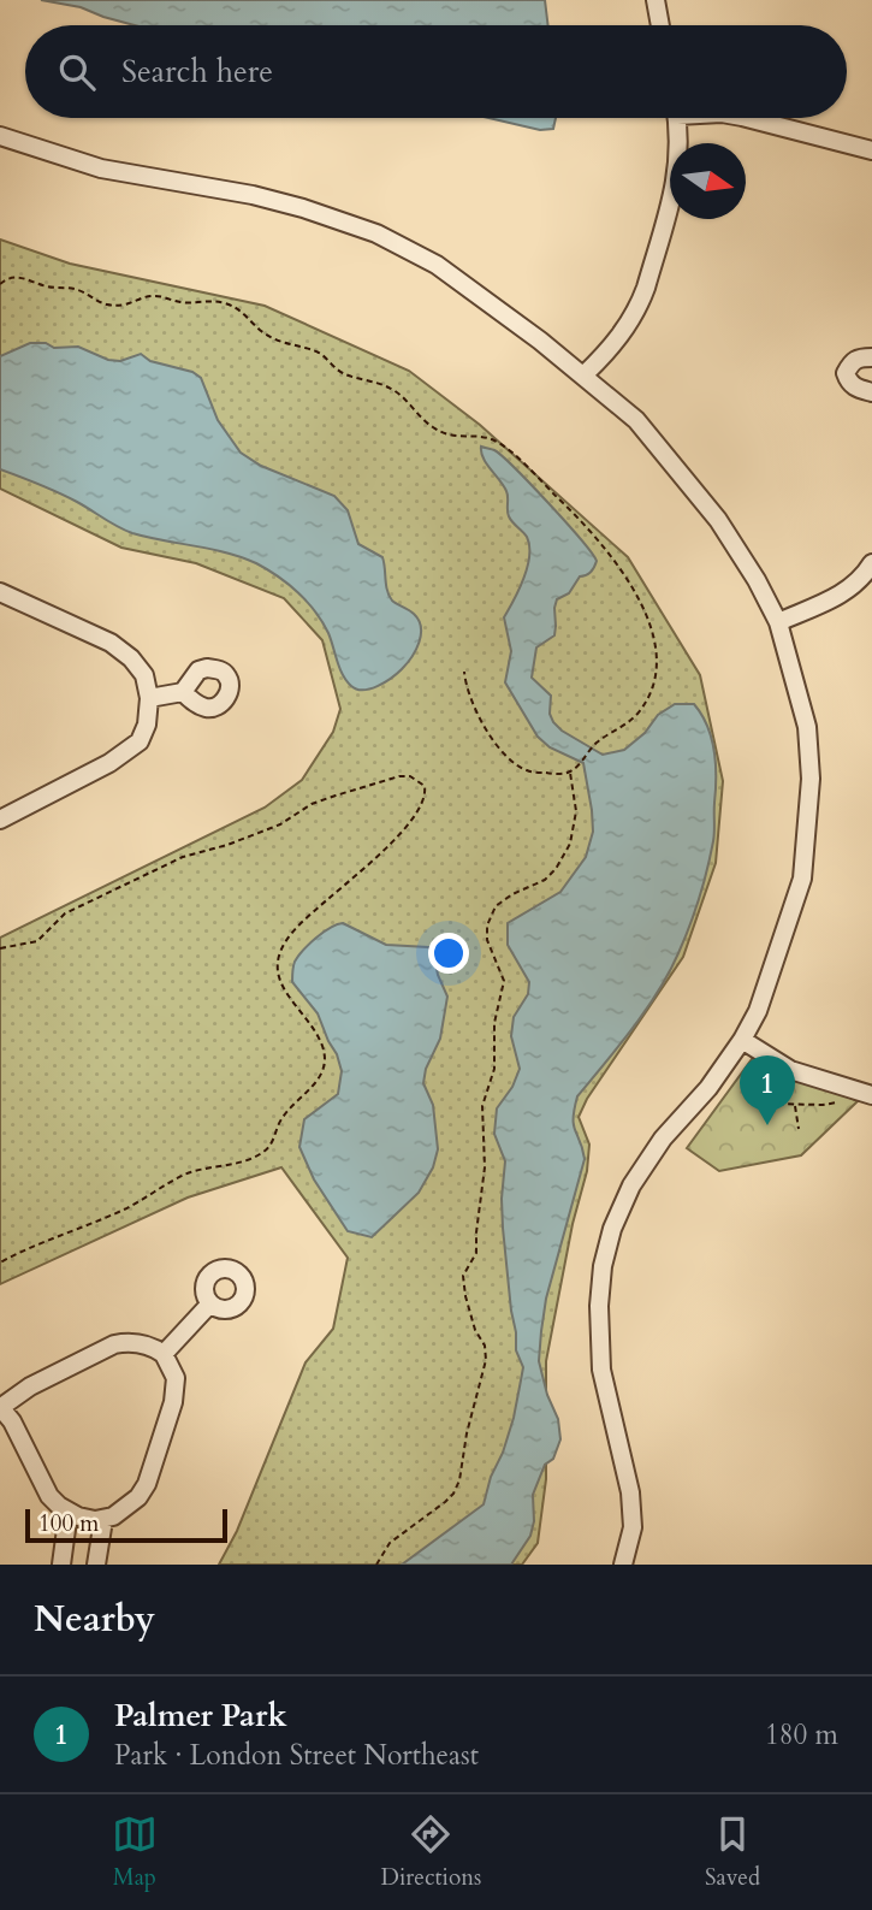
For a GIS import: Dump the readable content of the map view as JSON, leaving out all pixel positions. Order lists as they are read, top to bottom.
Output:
{
  "scale_bar": "100 m",
  "north": "right",
  "page": {
    "search": "Search here",
    "pins": "1",
    "scale": "100 m",
    "heading": "Nearby",
    "list": [
      {
        "mark": "1",
        "name": "Palmer Park",
        "note": "Park · London Street Northeast",
        "value": "180 m"
      }
    ],
    "nav": ["Map", "Directions", "Saved"]
  }
}
